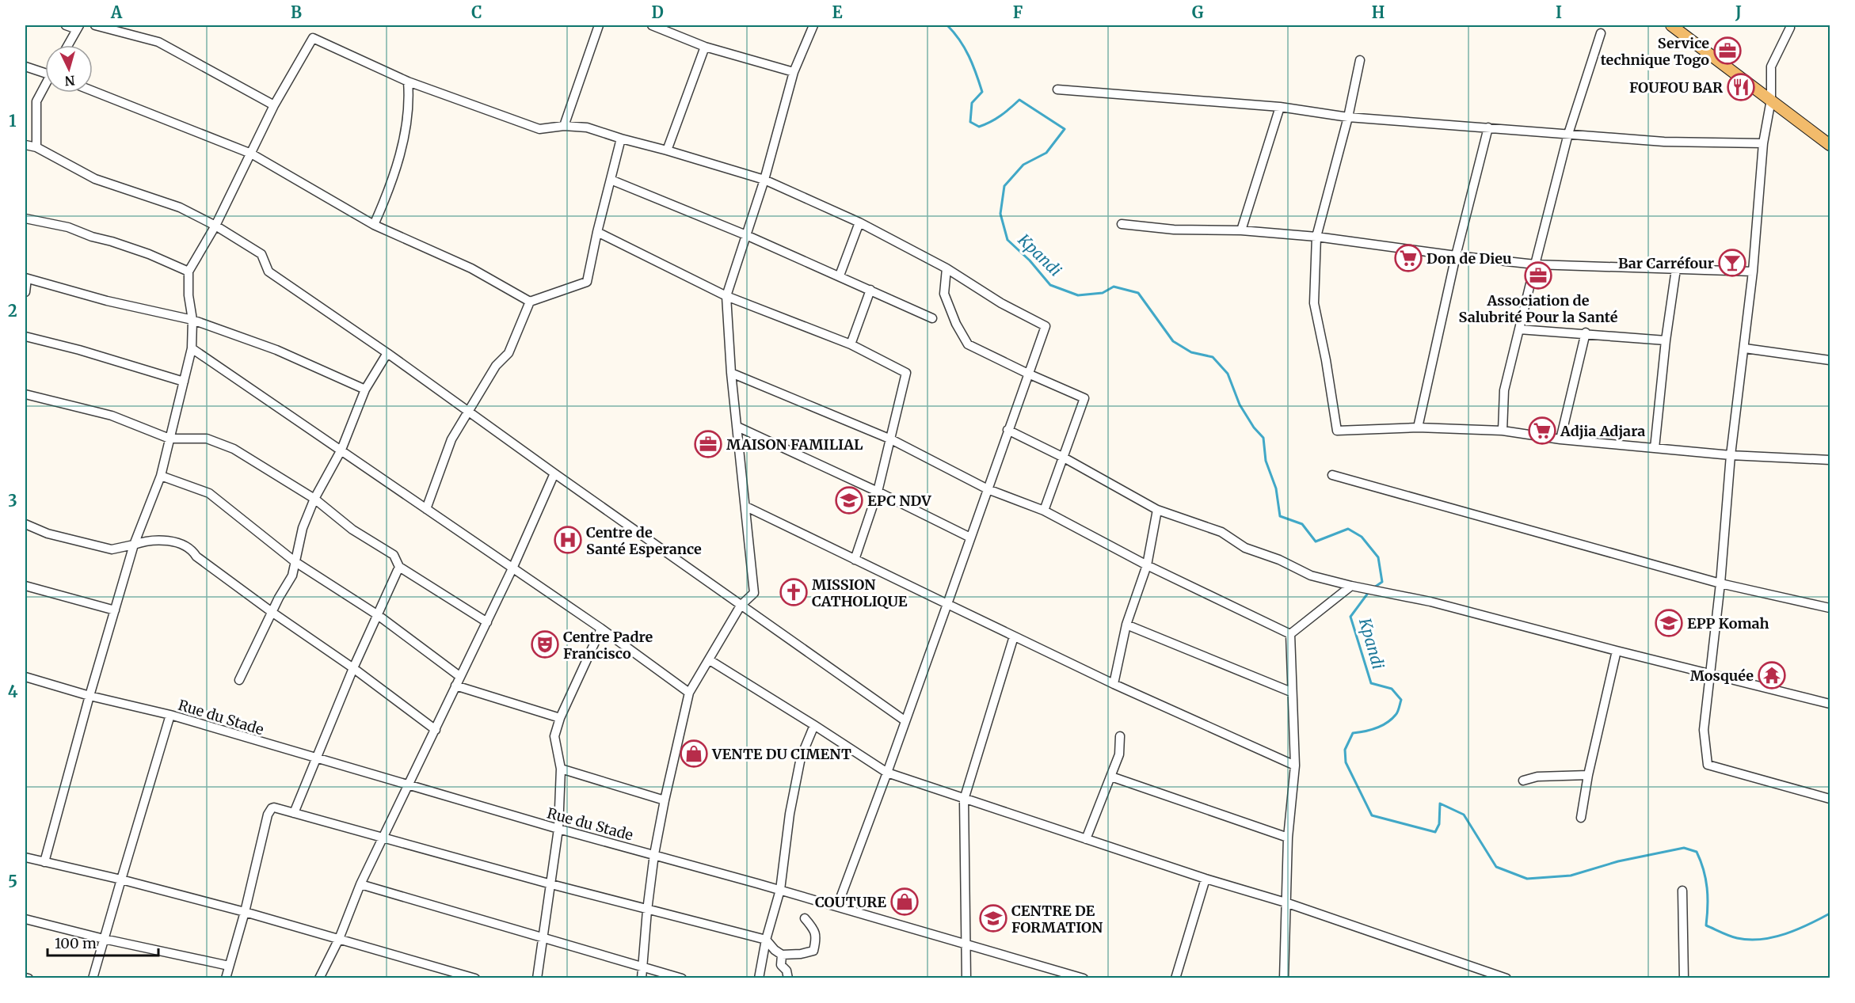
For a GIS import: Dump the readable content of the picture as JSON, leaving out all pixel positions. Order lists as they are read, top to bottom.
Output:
{
  "streets": {
    "street": ["Rue du Stade"]
  },
  "water": ["Kpandi"],
  "places": {
    "office": ["Service technique Togo", "Association de Salubrité Pour la Santé", "MAISON FAMILIAL"],
    "restaurant": ["FOUFOU BAR"],
    "supermarket": ["Don de Dieu", "Adjia Adjara"],
    "bar": ["Bar Carréfour"],
    "school or university": ["EPC NDV", "EPP Komah", "CENTRE DE FORMATION"],
    "hospital": ["Centre de Santé Esperance"],
    "church": ["MISSION CATHOLIQUE"],
    "theatre": ["Centre Padre Francisco"],
    "temple": ["Mosquée"],
    "shop": ["VENTE DU CIMENT", "COUTURE"]
  },
  "scale_bar": "100 m",
  "north": "bottom",
  "grid": {
    "columns": [
      "A",
      "B",
      "C",
      "D",
      "E",
      "F",
      "G",
      "H",
      "I",
      "J"
    ],
    "rows": [
      "1",
      "2",
      "3",
      "4",
      "5"
    ]
  }
}
